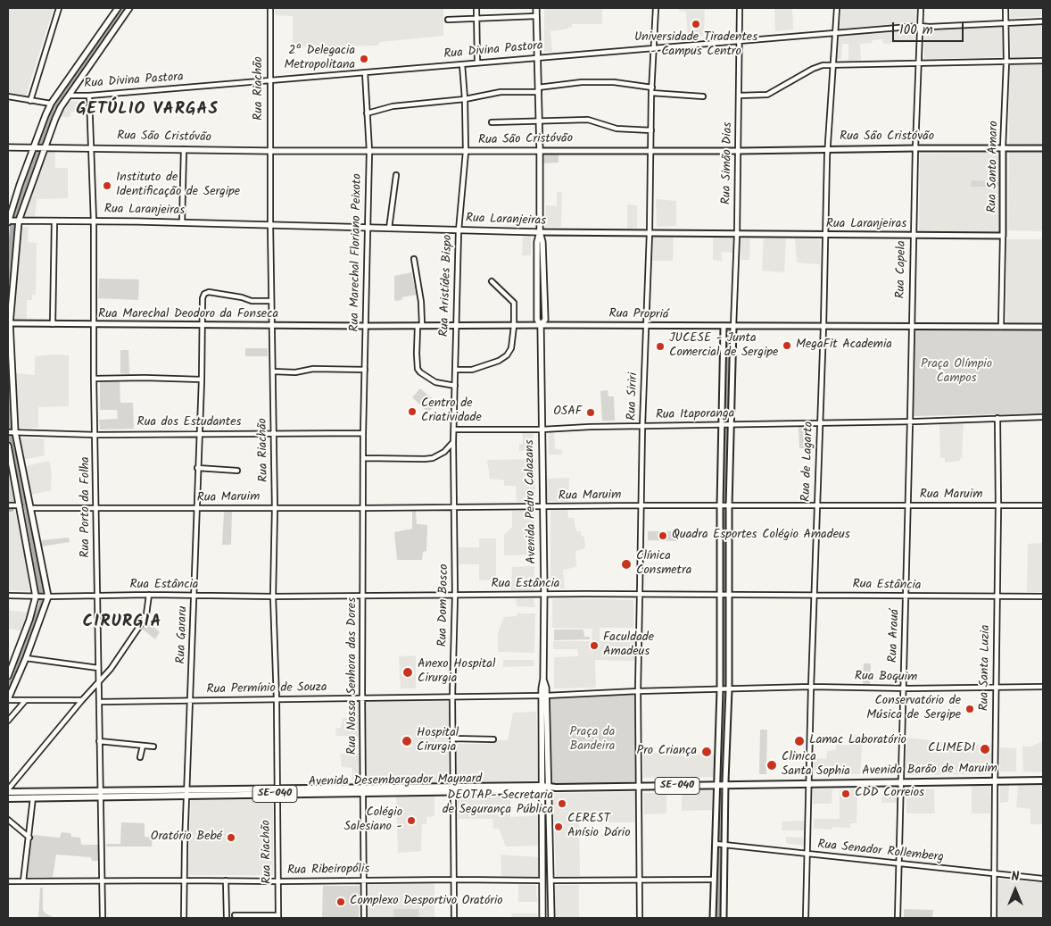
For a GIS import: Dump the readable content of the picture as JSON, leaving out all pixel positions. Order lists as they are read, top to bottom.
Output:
{
  "streets": {
    "main road": [
      "Rua São Cristóvão",
      "Rua Laranjeiras",
      "Avenida Pedro Calazans",
      "Avenida Barão de Maruim",
      "Avenida Desembargador Maynard",
      "SE-040"
    ],
    "street": [
      "Rua Divina Pastora",
      "Rua Riachão",
      "Rua Simão Dias",
      "Rua Santo Amaro",
      "Rua Marechal Floriano Peixoto",
      "Rua Capela",
      "Rua Aristídes Bispo",
      "Rua Marechal Deodoro da Fonseca",
      "Rua Propriá",
      "Rua Siriri",
      "Rua Itaporanga",
      "Rua dos Estudantes",
      "Rua de Lagarto",
      "Rua Maruim",
      "Rua Porto da Folha",
      "Rua Estância",
      "Rua Dom Bosco",
      "Rua Gararu",
      "Rua Arauá",
      "Rua Santa Luzia",
      "Rua Nossa Senhora das Dores",
      "Rua Boquim",
      "Rua Permínio de Souza",
      "Rua Senador Rollemberg",
      "Rua Ribeiropólis"
    ]
  },
  "crossings": [
    ["Rua Divina Pastora", "Rua Riachão"],
    ["Rua Divina Pastora", "Rua Simão Dias"],
    ["Rua Divina Pastora", "Rua Santo Amaro"],
    ["Rua Divina Pastora", "Rua Marechal Floriano Peixoto"],
    ["Rua Divina Pastora", "Rua Capela"],
    ["Rua Divina Pastora", "Rua Aristídes Bispo"],
    ["Rua Divina Pastora", "Rua Siriri"],
    ["Rua Divina Pastora", "Rua de Lagarto"],
    ["Rua Divina Pastora", "Avenida Pedro Calazans"],
    ["Rua Divina Pastora", "Rua Porto da Folha"],
    ["Rua Riachão", "Rua São Cristóvão"],
    ["Rua Riachão", "Rua Laranjeiras"],
    ["Rua Riachão", "Rua Marechal Deodoro da Fonseca"],
    ["Rua Riachão", "Rua dos Estudantes"],
    ["Rua Riachão", "Rua Maruim"],
    ["Rua Riachão", "Rua Estância"],
    ["Rua Riachão", "Rua Gararu"],
    ["Rua Riachão", "Rua Permínio de Souza"],
    ["Rua Riachão", "Avenida Desembargador Maynard"],
    ["Rua Riachão", "Rua Ribeiropólis"],
    ["Rua São Cristóvão", "Rua Simão Dias"],
    ["Rua São Cristóvão", "Rua Santo Amaro"],
    ["Rua São Cristóvão", "Rua Marechal Floriano Peixoto"],
    ["Rua São Cristóvão", "Rua Capela"],
    ["Rua São Cristóvão", "Rua Aristídes Bispo"],
    ["Rua São Cristóvão", "Rua Siriri"],
    ["Rua São Cristóvão", "Rua de Lagarto"],
    ["Rua São Cristóvão", "Avenida Pedro Calazans"],
    ["Rua São Cristóvão", "Rua Porto da Folha"],
    ["Rua Simão Dias", "Rua Laranjeiras"],
    ["Rua Simão Dias", "Rua Propriá"],
    ["Rua Santo Amaro", "Rua Laranjeiras"],
    ["Rua Laranjeiras", "Rua Marechal Floriano Peixoto"],
    ["Rua Laranjeiras", "Rua Capela"],
    ["Rua Laranjeiras", "Rua Aristídes Bispo"],
    ["Rua Laranjeiras", "Rua Siriri"],
    ["Rua Laranjeiras", "Rua de Lagarto"],
    ["Rua Laranjeiras", "Avenida Pedro Calazans"],
    ["Rua Laranjeiras", "Rua Porto da Folha"],
    ["Rua Marechal Floriano Peixoto", "Rua Marechal Deodoro da Fonseca"],
    ["Rua Marechal Floriano Peixoto", "Rua Propriá"],
    ["Rua Marechal Floriano Peixoto", "Rua dos Estudantes"],
    ["Rua Marechal Floriano Peixoto", "Rua Nossa Senhora das Dores"],
    ["Rua Capela", "Rua Propriá"],
    ["Rua Capela", "Rua Arauá"],
    ["Rua Aristídes Bispo", "Rua Propriá"],
    ["Rua Aristídes Bispo", "Rua Itaporanga"],
    ["Rua Aristídes Bispo", "Rua Maruim"],
    ["Rua Aristídes Bispo", "Rua Dom Bosco"],
    ["Rua Marechal Deodoro da Fonseca", "Rua Propriá"],
    ["Rua Marechal Deodoro da Fonseca", "Rua Porto da Folha"],
    ["Rua Marechal Deodoro da Fonseca", "Rua Gararu"],
    ["Rua Propriá", "Rua Siriri"],
    ["Rua Propriá", "Rua de Lagarto"],
    ["Rua Propriá", "Avenida Pedro Calazans"],
    ["Rua Propriá", "Rua Arauá"],
    ["Rua Siriri", "Rua Itaporanga"],
    ["Rua Siriri", "Rua Maruim"],
    ["Rua Siriri", "Rua Estância"],
    ["Rua Siriri", "Rua Boquim"],
    ["Rua Siriri", "Avenida Barão de Maruim"],
    ["Rua Itaporanga", "Rua de Lagarto"],
    ["Rua Itaporanga", "Avenida Pedro Calazans"],
    ["Rua Itaporanga", "Rua Arauá"],
    ["Rua dos Estudantes", "Rua Porto da Folha"],
    ["Rua dos Estudantes", "Rua Gararu"],
    ["Rua dos Estudantes", "Rua Nossa Senhora das Dores"],
    ["Rua de Lagarto", "Rua Maruim"],
    ["Rua de Lagarto", "Rua Estância"],
    ["Rua de Lagarto", "Rua Boquim"],
    ["Rua de Lagarto", "Avenida Barão de Maruim"],
    ["Rua de Lagarto", "Rua Senador Rollemberg"],
    ["Rua Maruim", "Avenida Pedro Calazans"],
    ["Rua Maruim", "Rua Porto da Folha"],
    ["Rua Maruim", "Rua Dom Bosco"],
    ["Rua Maruim", "Rua Gararu"],
    ["Rua Maruim", "Rua Arauá"],
    ["Rua Maruim", "Rua Santa Luzia"],
    ["Rua Maruim", "Rua Nossa Senhora das Dores"],
    ["Avenida Pedro Calazans", "Rua Estância"],
    ["Avenida Pedro Calazans", "Rua Boquim"],
    ["Avenida Pedro Calazans", "Rua Permínio de Souza"],
    ["Avenida Pedro Calazans", "Avenida Barão de Maruim"],
    ["Avenida Pedro Calazans", "Avenida Desembargador Maynard"],
    ["Avenida Pedro Calazans", "Rua Ribeiropólis"],
    ["Rua Porto da Folha", "Rua Estância"],
    ["Rua Porto da Folha", "Rua Permínio de Souza"],
    ["Rua Porto da Folha", "Avenida Desembargador Maynard"],
    ["Rua Porto da Folha", "Rua Ribeiropólis"],
    ["Rua Estância", "Rua Dom Bosco"],
    ["Rua Estância", "Rua Gararu"],
    ["Rua Estância", "Rua Arauá"],
    ["Rua Estância", "Rua Santa Luzia"],
    ["Rua Estância", "Rua Nossa Senhora das Dores"],
    ["Rua Dom Bosco", "Rua Permínio de Souza"],
    ["Rua Dom Bosco", "Avenida Desembargador Maynard"],
    ["Rua Dom Bosco", "Rua Ribeiropólis"],
    ["Rua Gararu", "Rua Permínio de Souza"],
    ["Rua Gararu", "Avenida Desembargador Maynard"],
    ["Rua Gararu", "Rua Ribeiropólis"],
    ["Rua Arauá", "Rua Boquim"],
    ["Rua Arauá", "Avenida Barão de Maruim"],
    ["Rua Arauá", "Rua Senador Rollemberg"],
    ["Rua Santa Luzia", "Rua Boquim"],
    ["Rua Santa Luzia", "Avenida Barão de Maruim"],
    ["Rua Santa Luzia", "Rua Senador Rollemberg"],
    ["Rua Nossa Senhora das Dores", "Rua Permínio de Souza"],
    ["Rua Nossa Senhora das Dores", "Avenida Desembargador Maynard"],
    ["Rua Nossa Senhora das Dores", "Rua Ribeiropólis"],
    ["Rua Boquim", "Rua Permínio de Souza"],
    ["Avenida Barão de Maruim", "Avenida Desembargador Maynard"]
  ],
  "districts": ["GETÚLIO VARGAS", "CIRURGIA"],
  "parks": ["Praça Olímpio Campos", "Praça da Bandeira"],
  "places": [
    "Universidade Tiradentes - Campus Centro",
    "2ª Delegacia Metropolitana",
    "Instituto de Identificação de Sergipe",
    "MegaFit Academia",
    "JUCESE - Junta Comercial de Sergipe",
    "Centro de Criatividade",
    "OSAF",
    "Quadra Esportes Colégio Amadeus",
    "Clínica Consmetra",
    "Faculdade Amadeus",
    "Anexo Hospital Cirurgia",
    "Conservatório de Música de Sergipe",
    "Hospital Cirurgia",
    "Lamac Laboratório",
    "CLIMEDI",
    "Pro Criança",
    "Clinica Santa Sophia",
    "CDD Correios",
    "DEOTAP- Secretaria de Segurança Pública",
    "Colégio Salesiano -",
    "CEREST Anísio Dário",
    "Oratório Bebé",
    "Complexo Desportivo Oratório"
  ],
  "scale_bar": "100 m",
  "north": "top"
}
